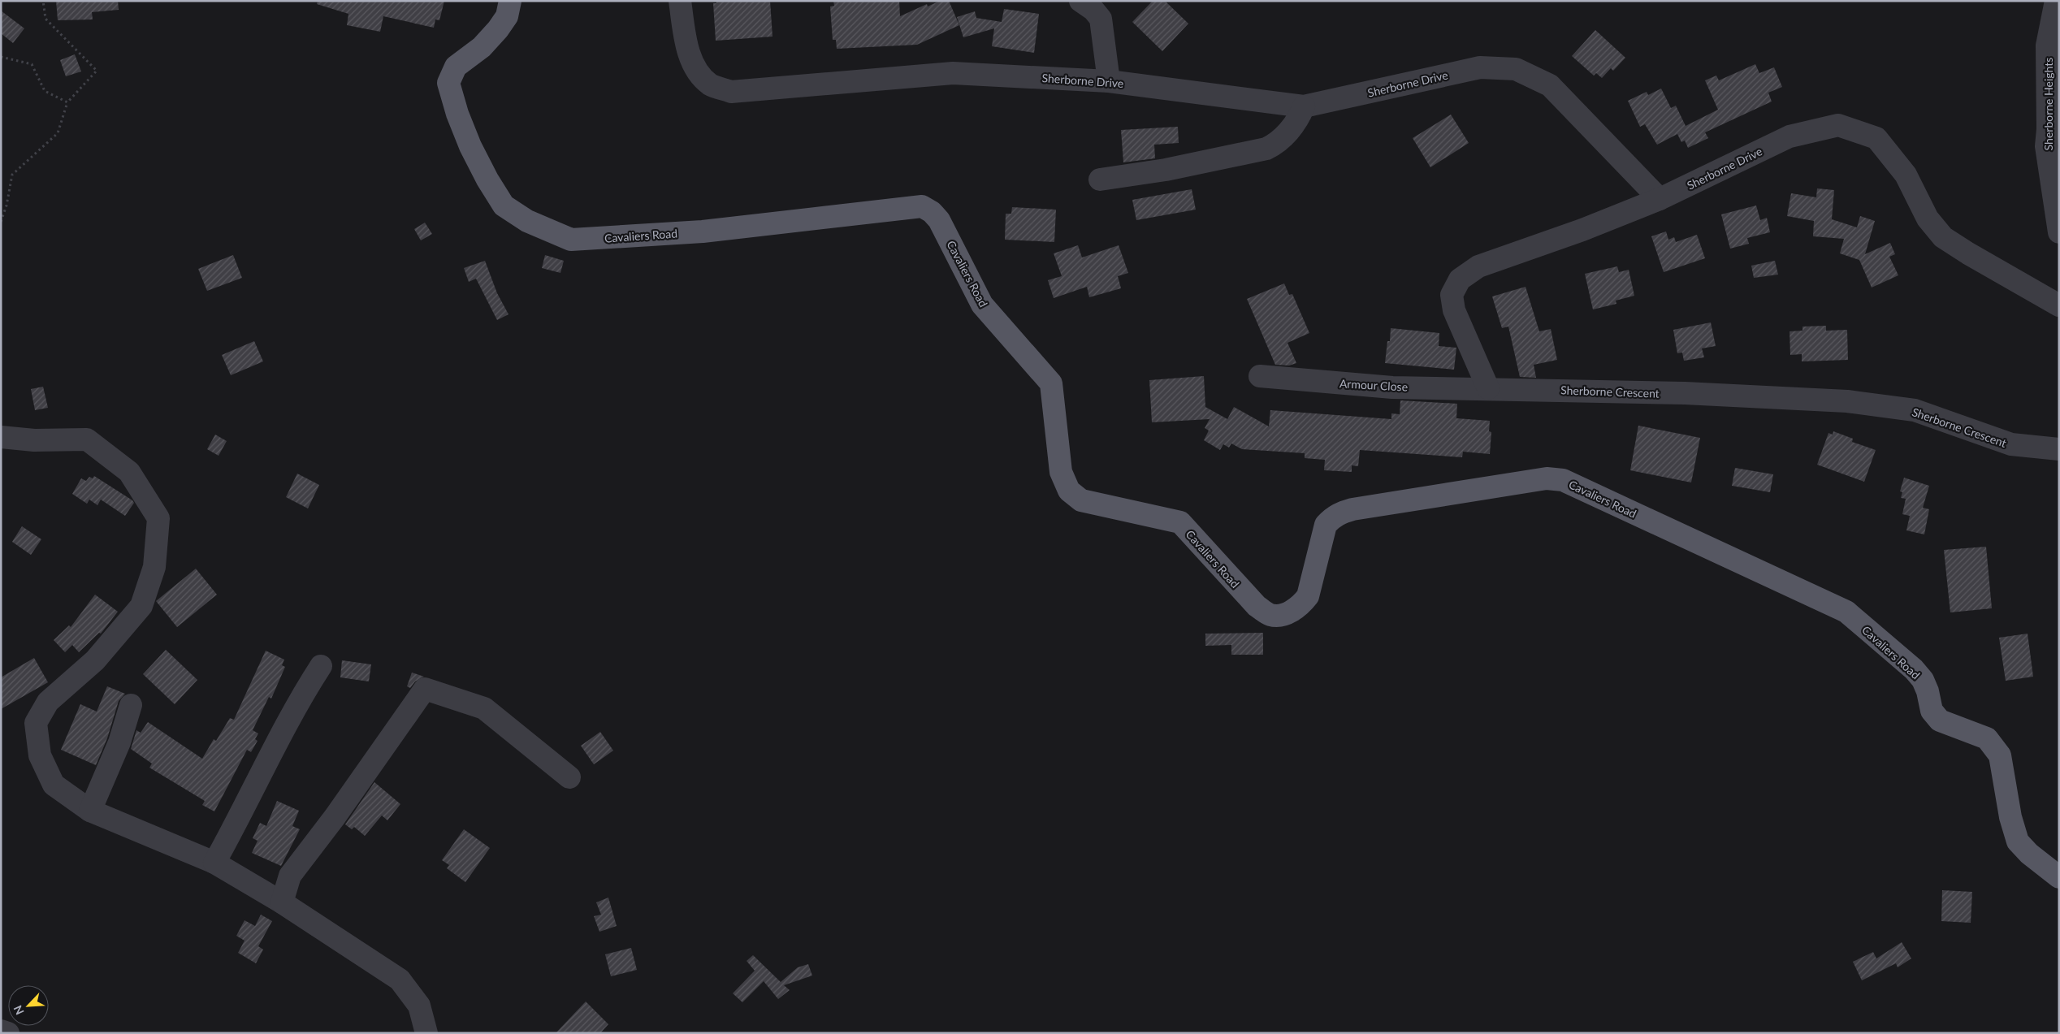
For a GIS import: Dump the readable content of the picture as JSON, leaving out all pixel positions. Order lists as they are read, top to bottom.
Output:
{
  "streets": {
    "main road": ["Cavaliers Road"],
    "street": [
      "Sherborne Drive",
      "Sherborne Heights",
      "Armour Close",
      "Sherborne Crescent"
    ]
  },
  "crossings": [
    ["Armour Close", "Sherborne Crescent"]
  ],
  "north": "bottom left"
}
